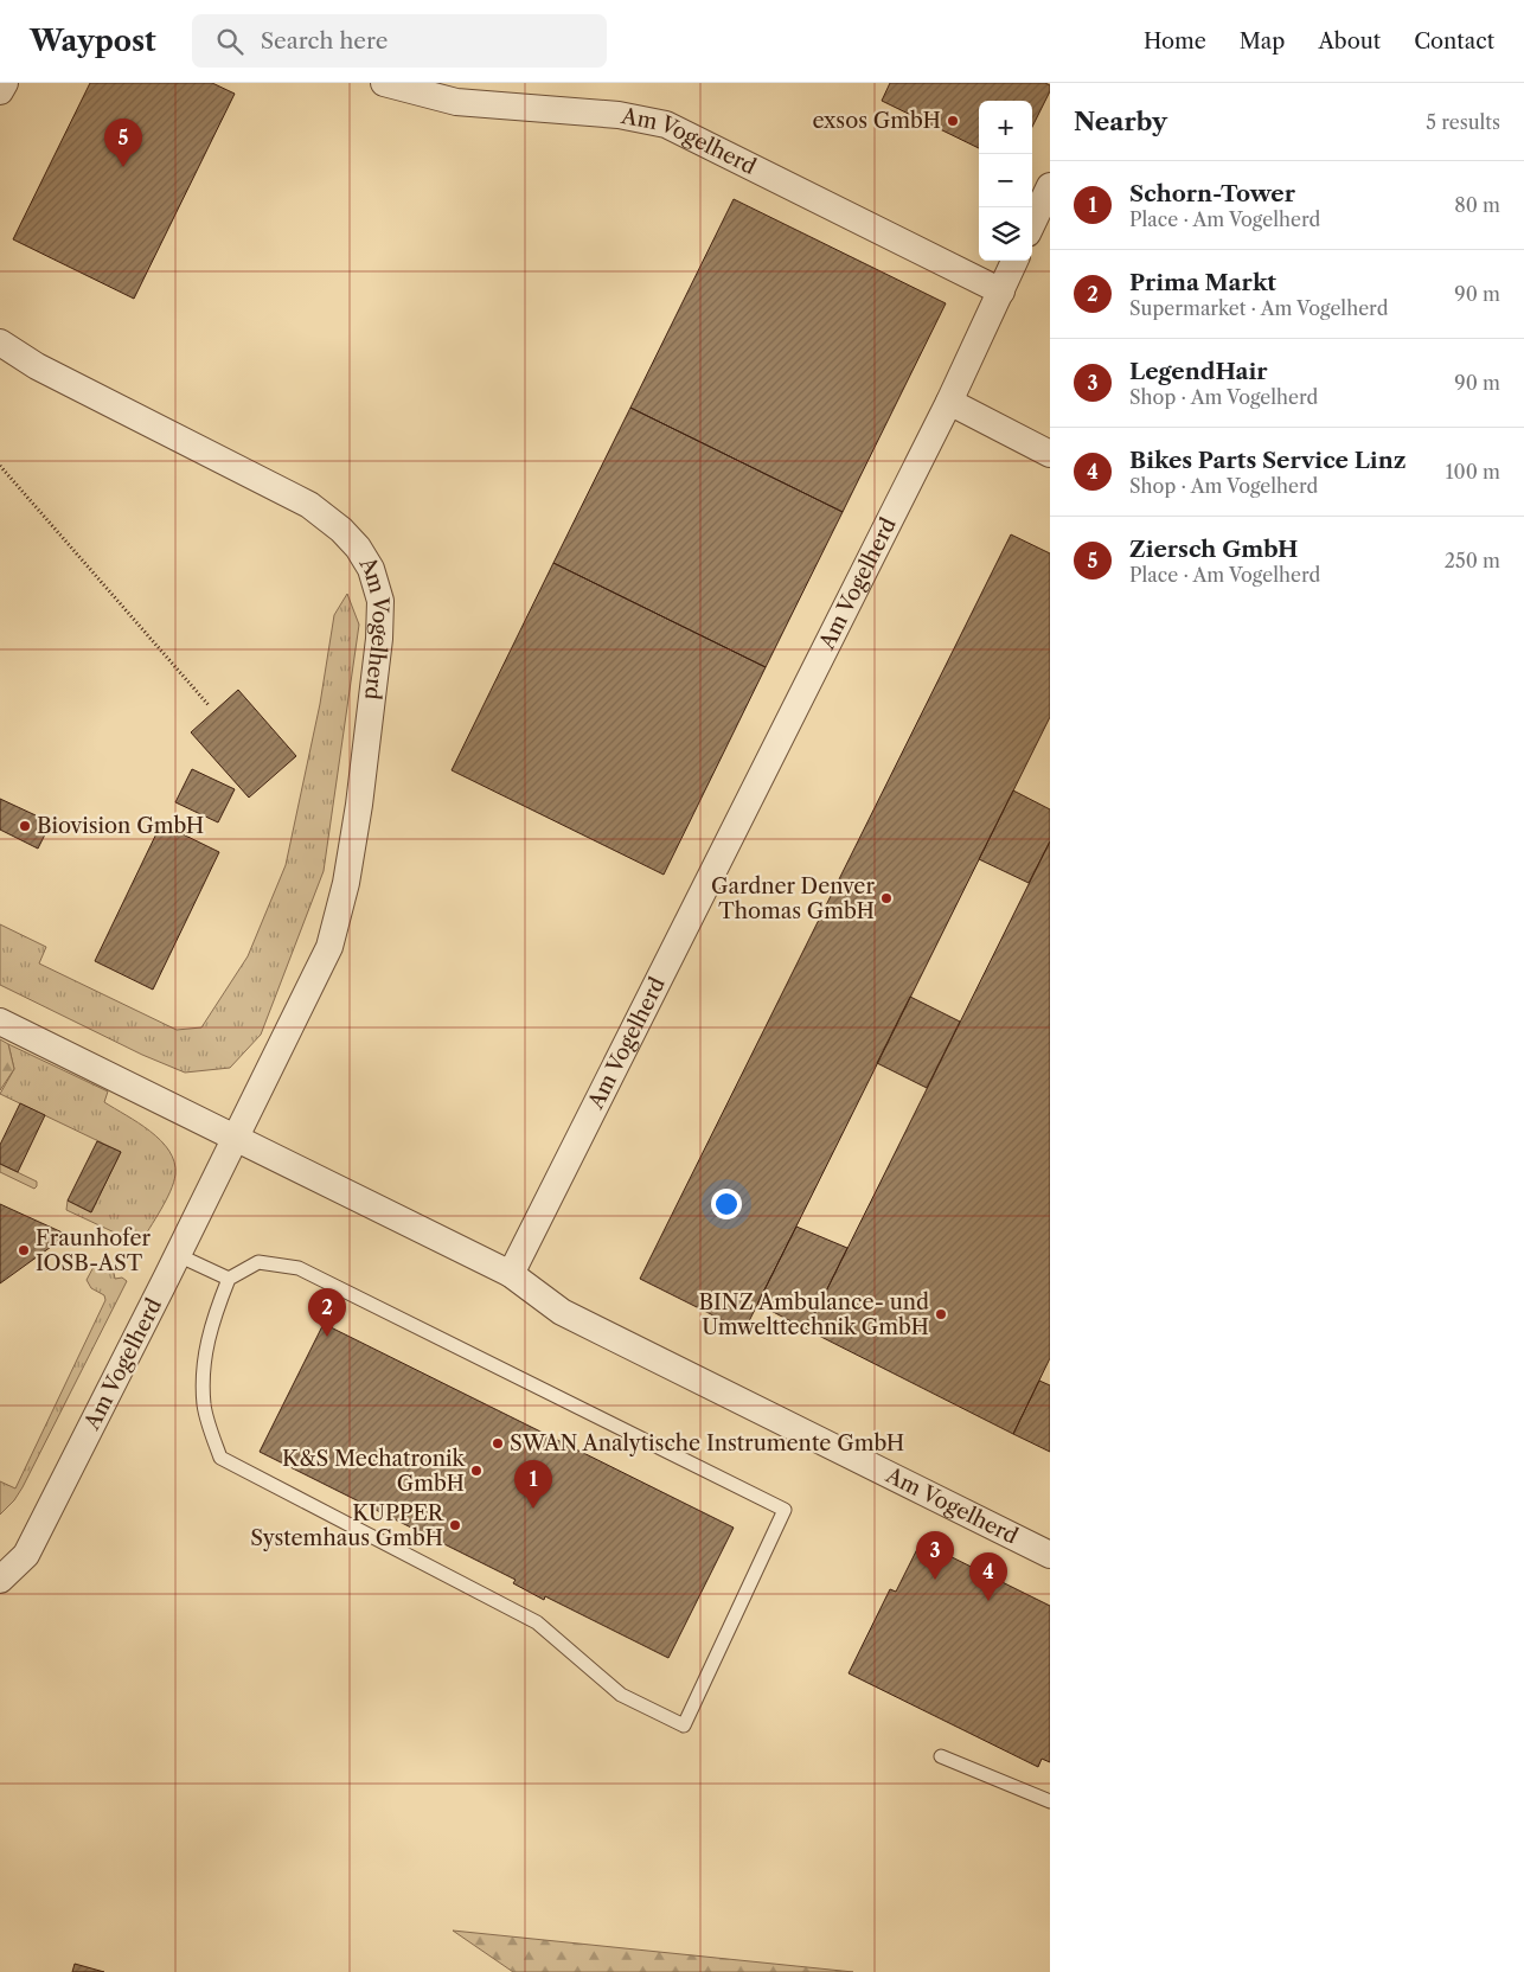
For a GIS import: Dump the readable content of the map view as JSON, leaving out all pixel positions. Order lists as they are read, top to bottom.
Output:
{
  "streets": {
    "street": ["Am Vogelherd"]
  },
  "places": [
    "exsos GmbH",
    "Biovision GmbH",
    "Gardner Denver Thomas GmbH",
    "Fraunhofer IOSB-AST",
    "BINZ Ambulance- und Umwelttechnik GmbH",
    "SWAN Analytische Instrumente GmbH",
    "K&S Mechatronik GmbH",
    "KUPPER Systemhaus GmbH"
  ],
  "page": {
    "header": "Waypost",
    "search": "Search here",
    "nav": [
      "Home",
      "Map",
      "About",
      "Contact"
    ],
    "heading": ["Nearby", "5 results"],
    "map_buttons": ["+", "−"],
    "pins": [
      "5",
      "2",
      "1",
      "3",
      "4"
    ],
    "list": [
      {
        "mark": "1",
        "name": "Schorn-Tower",
        "note": "Place · Am Vogelherd",
        "value": "80 m"
      },
      {
        "mark": "2",
        "name": "Prima Markt",
        "note": "Supermarket · Am Vogelherd",
        "value": "90 m"
      },
      {
        "mark": "3",
        "name": "LegendHair",
        "note": "Shop · Am Vogelherd",
        "value": "90 m"
      },
      {
        "mark": "4",
        "name": "Bikes Parts Service Linz",
        "note": "Shop · Am Vogelherd",
        "value": "100 m"
      },
      {
        "mark": "5",
        "name": "Ziersch GmbH",
        "note": "Place · Am Vogelherd",
        "value": "250 m"
      }
    ]
  }
}
